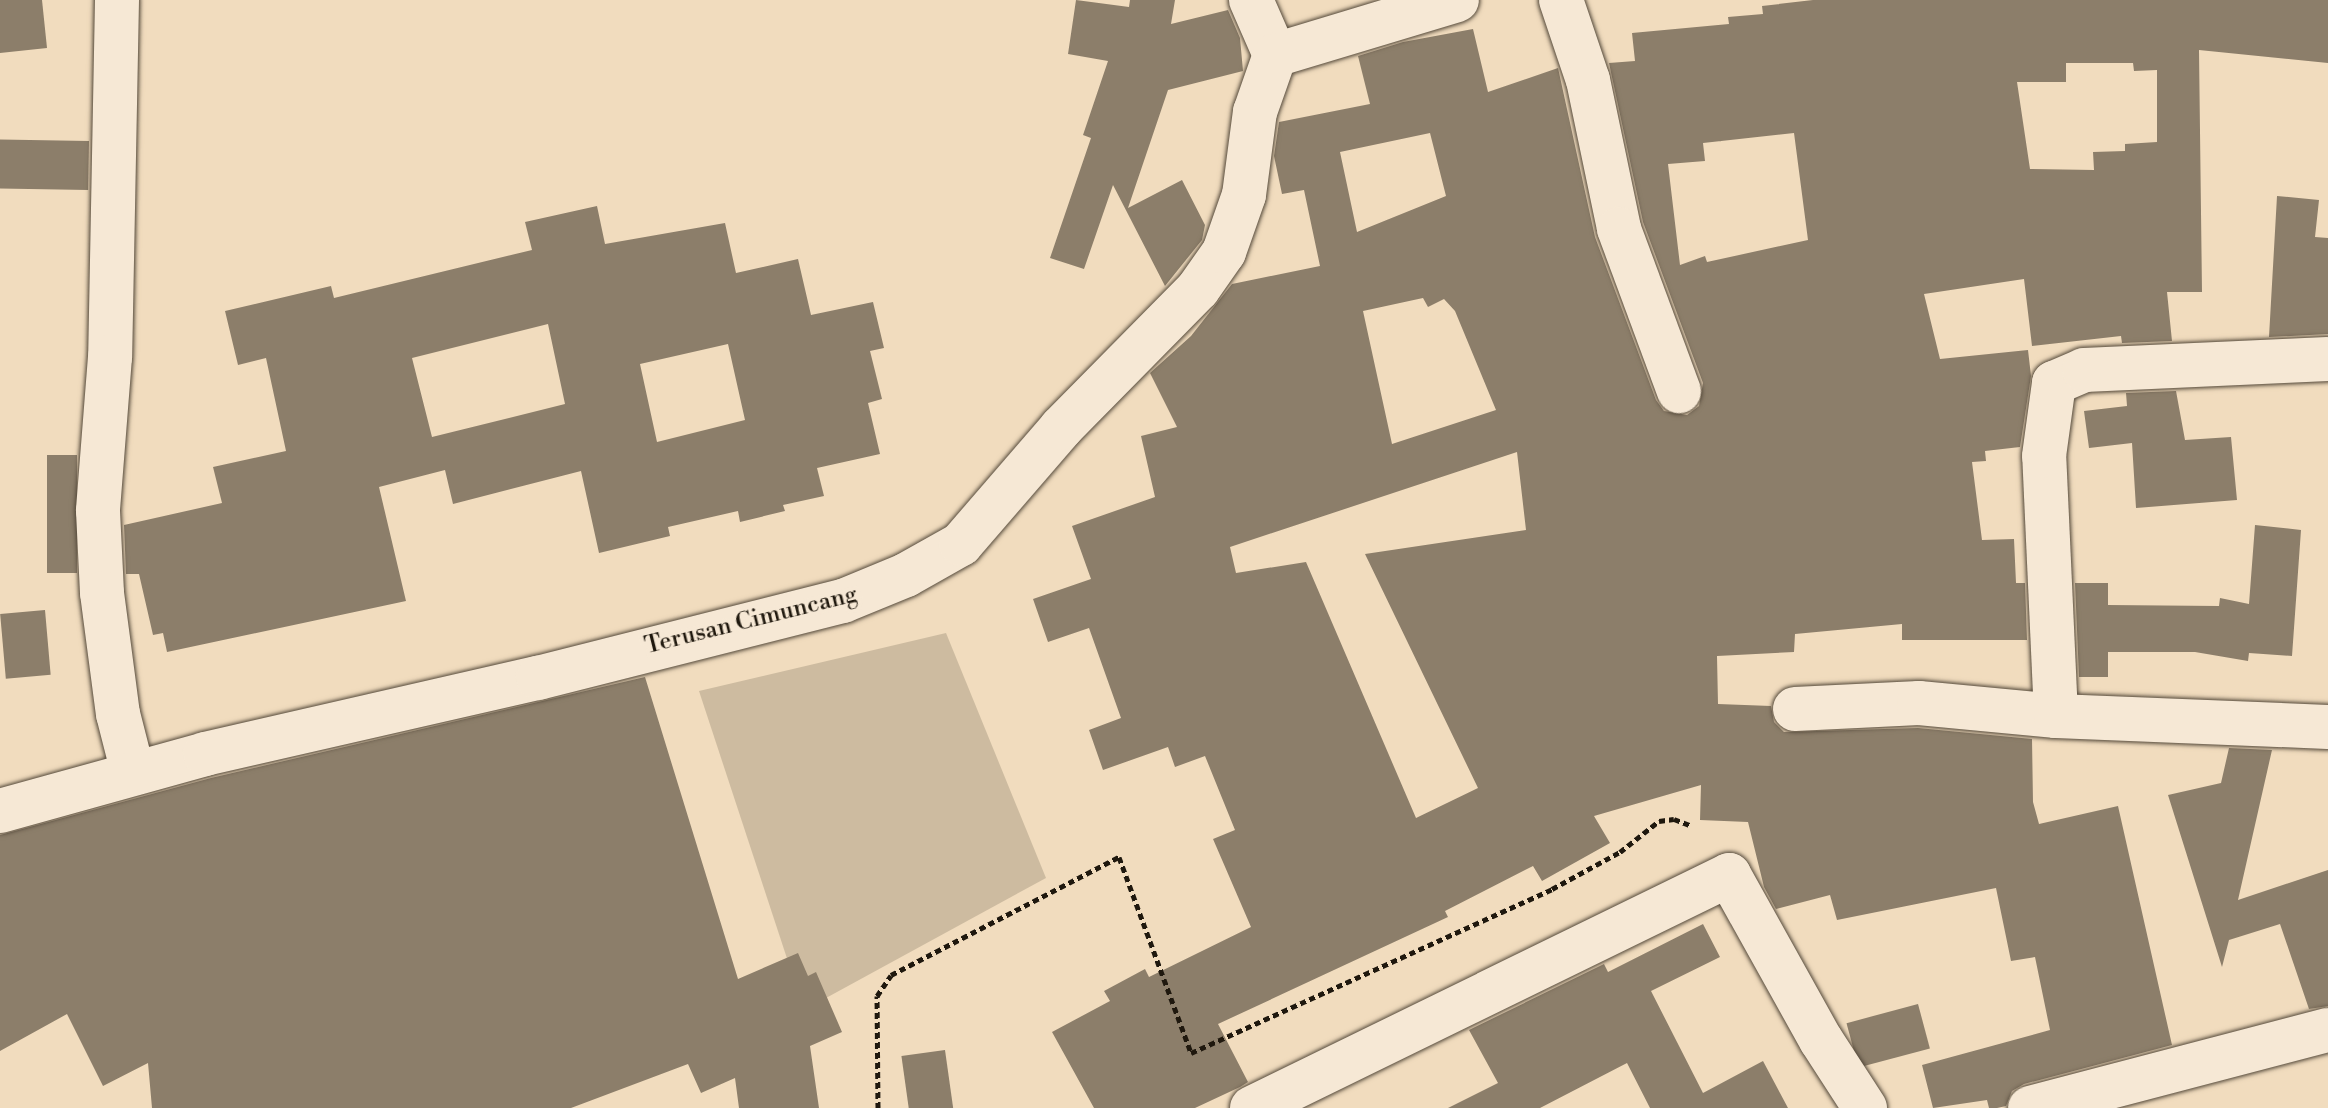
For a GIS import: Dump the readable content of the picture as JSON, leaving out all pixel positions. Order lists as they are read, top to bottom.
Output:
{
  "streets": {
    "street": ["Terusan Cimuncang"]
  }
}
